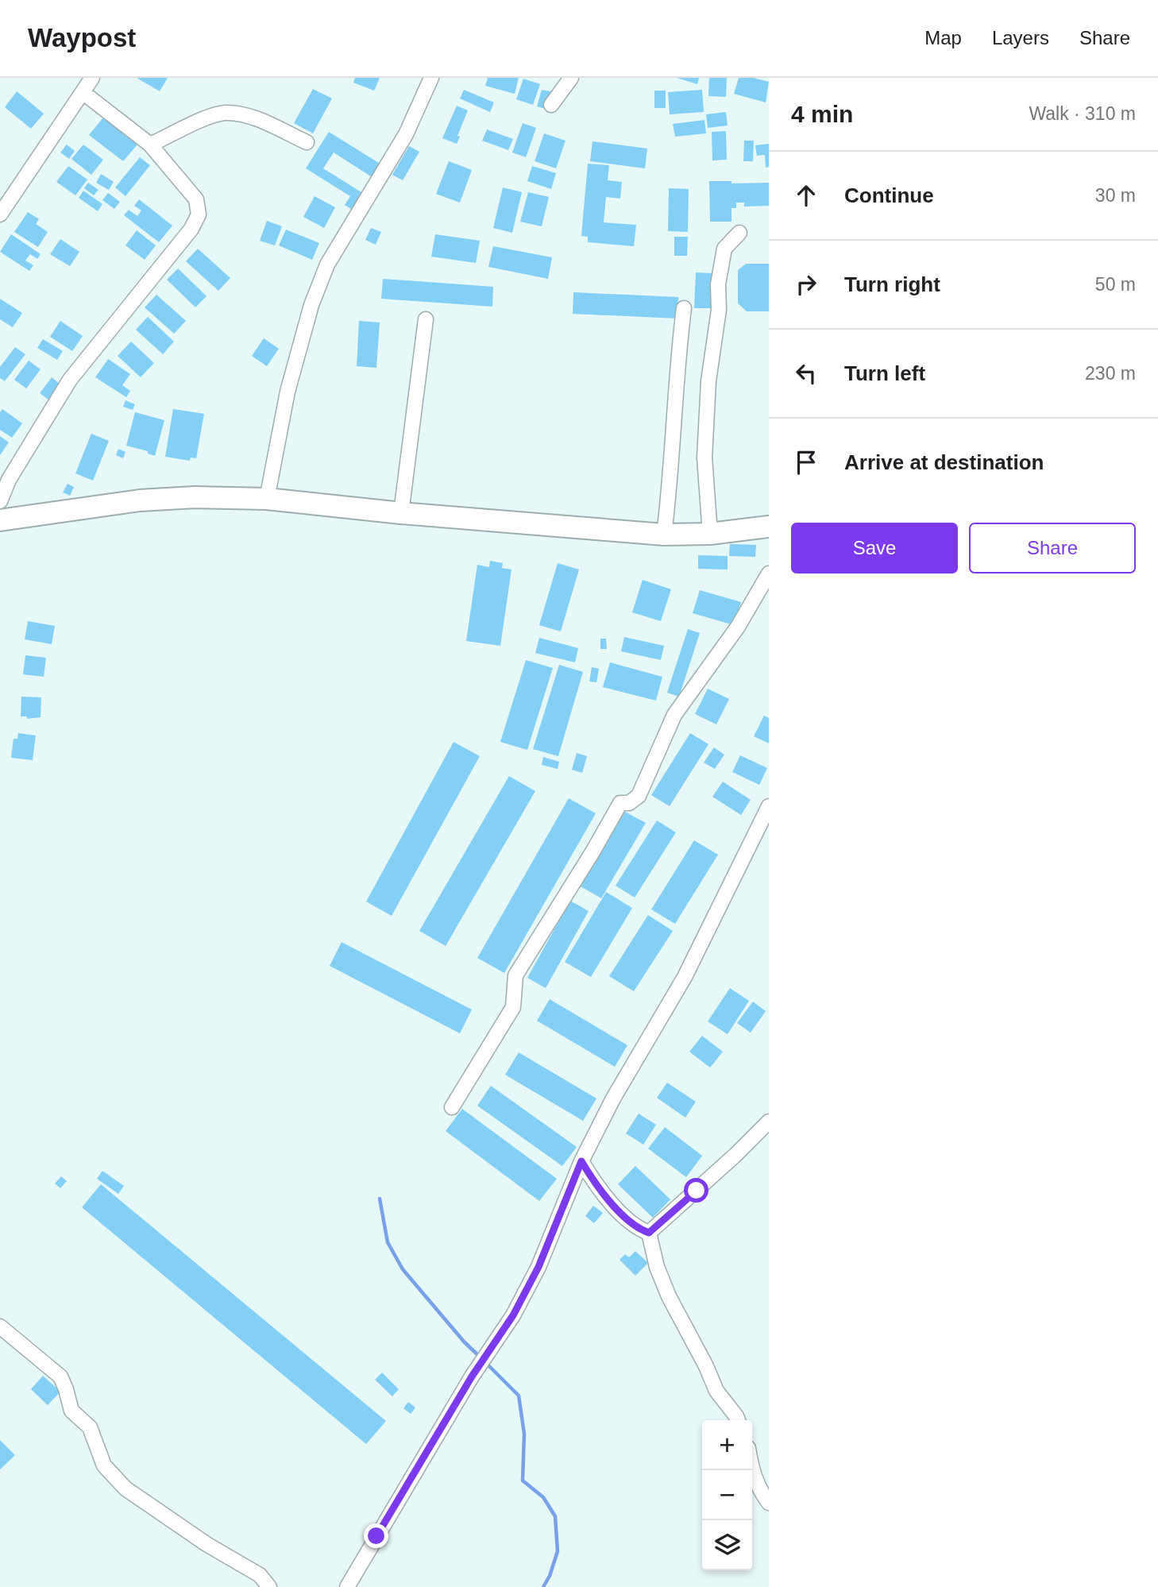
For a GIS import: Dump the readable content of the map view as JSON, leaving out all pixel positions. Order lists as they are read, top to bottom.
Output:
{
  "page": {
    "header": "Waypost",
    "nav": ["Map", "Layers", "Share"],
    "heading": ["4 min", "Walk · 310 m"],
    "list": [
      ["Continue", "30 m"],
      ["Turn right", "50 m"],
      ["Turn left", "230 m"],
      "Arrive at destination"
    ],
    "buttons": ["Save", "Share"],
    "map_buttons": ["+", "−"]
  }
}
